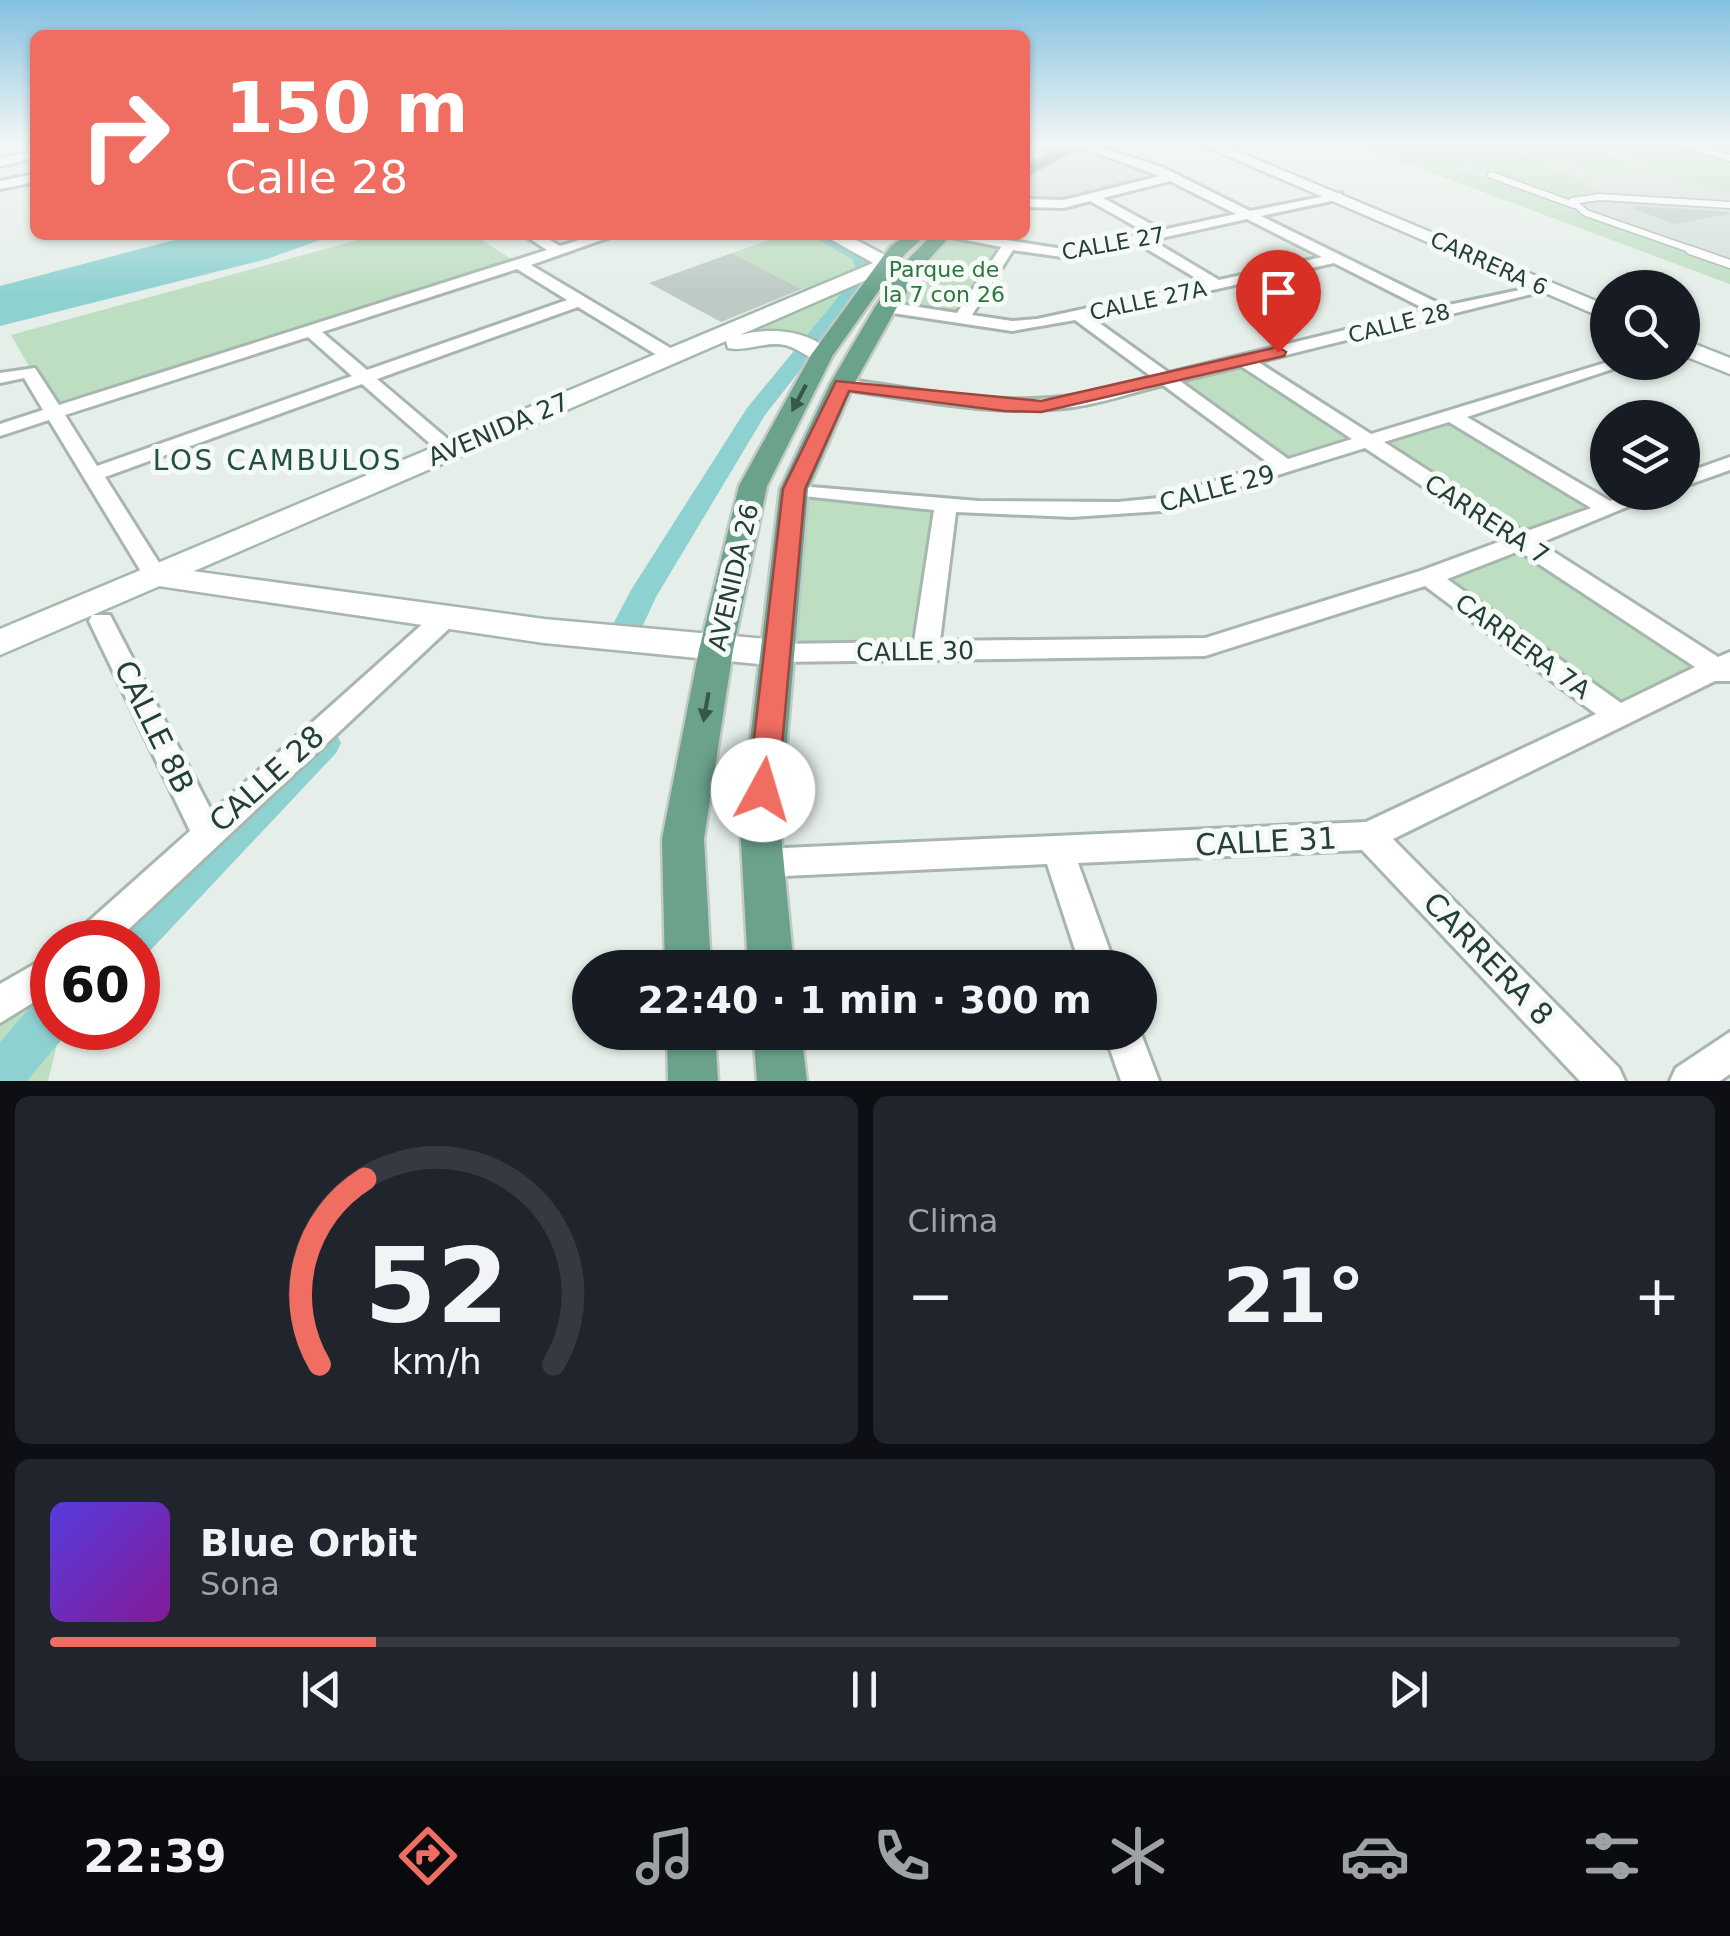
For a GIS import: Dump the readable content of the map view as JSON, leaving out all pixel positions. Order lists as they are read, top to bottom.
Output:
{
  "streets": {
    "main road": [
      "CARRERA 6",
      "AVENIDA 27",
      "AVENIDA 26",
      "CALLE 30"
    ],
    "street": [
      "CALLE 27",
      "CALLE 27A",
      "CALLE 28",
      "CALLE 29",
      "CARRERA 7",
      "CARRERA 7A",
      "CALLE 8B",
      "CALLE 31",
      "CARRERA 8"
    ]
  },
  "crossings": [
    ["CALLE 27", "CARRERA 6"],
    ["CARRERA 6", "CALLE 28"],
    ["CALLE 27A", "AVENIDA 26"],
    ["CALLE 28", "CARRERA 7"],
    ["CALLE 28", "AVENIDA 26"],
    ["CALLE 28", "CALLE 30"],
    ["CALLE 28", "CALLE 8B"],
    ["AVENIDA 27", "AVENIDA 26"],
    ["AVENIDA 27", "CALLE 30"],
    ["AVENIDA 27", "CALLE 8B"],
    ["CALLE 29", "CARRERA 7"],
    ["CALLE 29", "AVENIDA 26"],
    ["CARRERA 7", "CALLE 30"],
    ["CARRERA 7", "CALLE 31"],
    ["AVENIDA 26", "CALLE 30"],
    ["AVENIDA 26", "CALLE 31"],
    ["CARRERA 7A", "CALLE 30"],
    ["CARRERA 7A", "CALLE 31"],
    ["CALLE 31", "CARRERA 8"]
  ],
  "districts": ["LOS CAMBULOS"],
  "parks": ["Parque de la 7 con 26"],
  "page": {
    "turn": ["150 m", "Calle 28"],
    "limit": "60",
    "trip": "22:40 · 1 min · 300 m",
    "tile": "Clima",
    "heat": ["−", "21°", "+"],
    "song": ["Blue Orbit", "Sona"],
    "tabs": "22:39",
    "gauge": ["52", "km/h"]
  }
}
